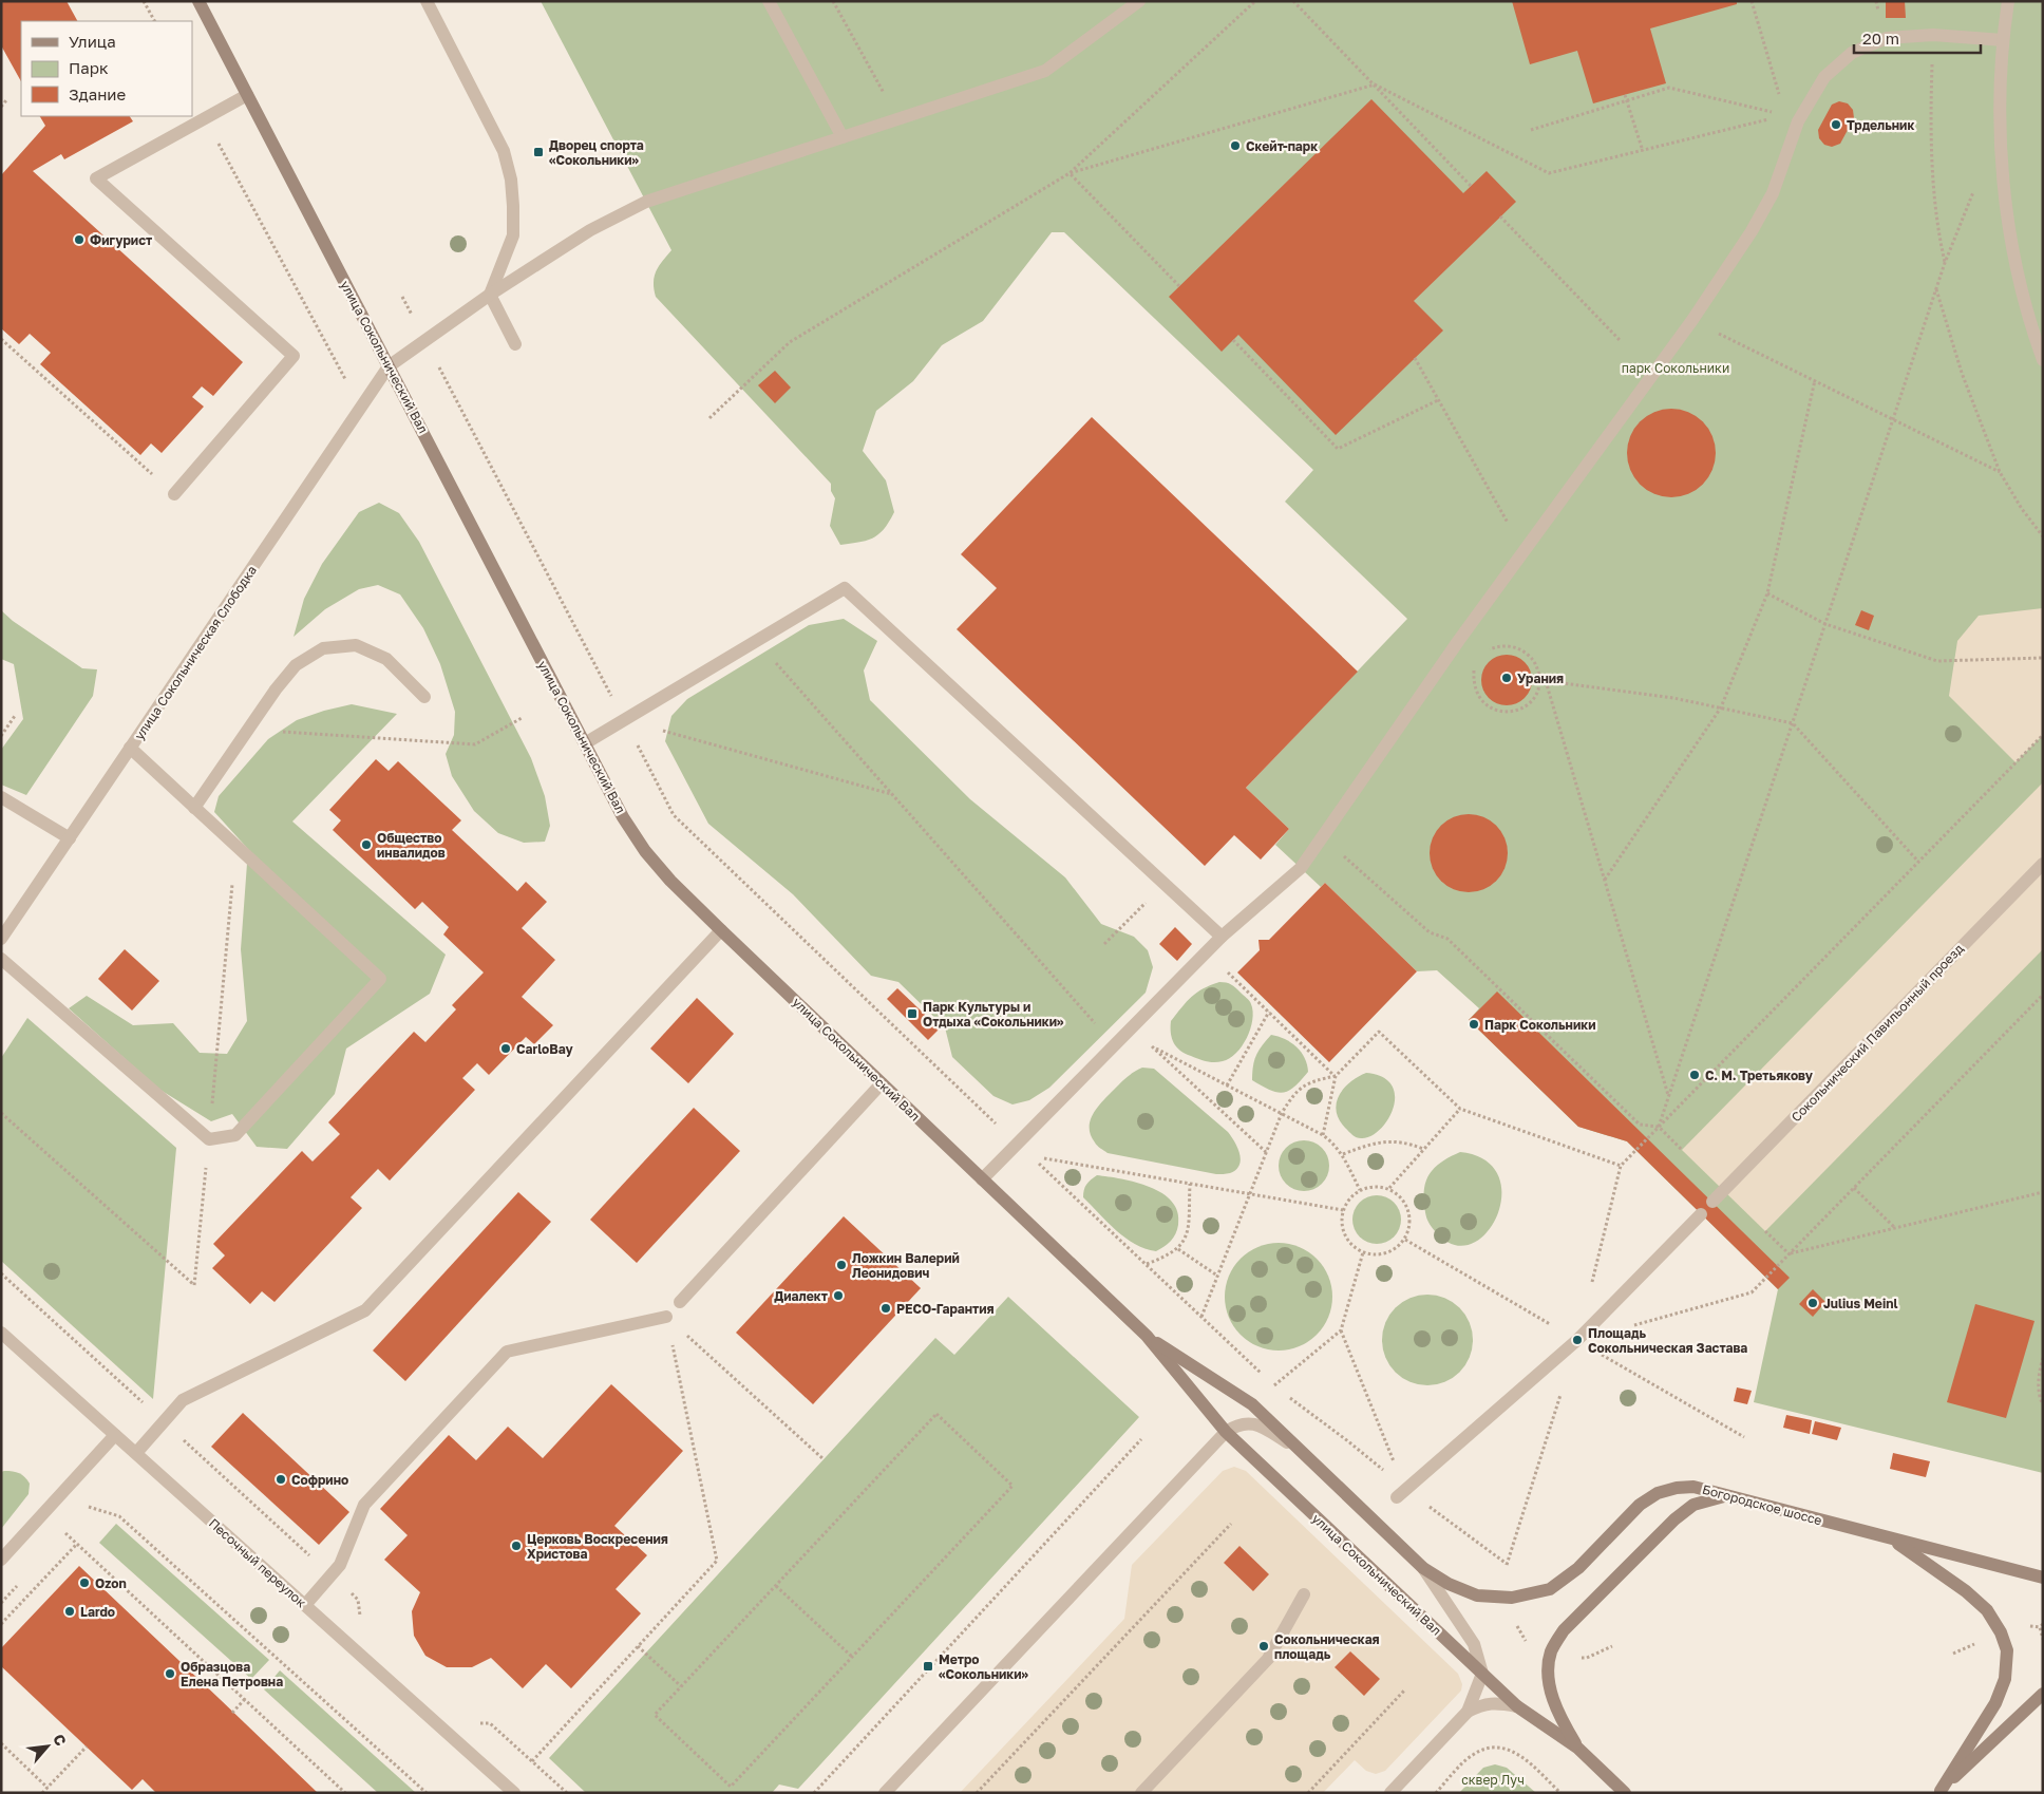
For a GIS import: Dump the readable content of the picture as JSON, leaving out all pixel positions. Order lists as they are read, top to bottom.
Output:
{
  "streets": {
    "main road": ["улица Сокольнический Вал", "Богородское шоссе"],
    "street": ["улица Сокольническая Слободка", "Сокольнический Павильонный проезд", "Песочный переулок"]
  },
  "crossings": [
    ["улица Сокольнический Вал", "улица Сокольническая Слободка"],
    ["улица Сокольнический Вал", "Богородское шоссе"]
  ],
  "parks": ["парк Сокольники", "сквер Луч"],
  "places": {
    "other": [
      "Трдельник",
      "Скейт-парк",
      "Фигурист",
      "Урания",
      "Общество инвалидов",
      "Парк Сокольники",
      "CarloBay",
      "С. М. Третьякову",
      "Ложкин Валерий Леонидович",
      "Диалект",
      "Julius Meinl",
      "РЕСО-Гарантия",
      "Площадь Сокольническая Застава",
      "Софрино",
      "Церковь Воскресения Христова",
      "Ozon",
      "Lardo",
      "Сокольническая площадь",
      "Образцова Елена Петровна"
    ],
    "transit": ["Дворец спорта «Сокольники»", "Парк Культуры и Отдыха «Сокольники»", "Метро «Сокольники»"]
  },
  "legend": ["Улица", "Парк", "Здание"],
  "scale_bar": "20 m",
  "north": "top right"
}
